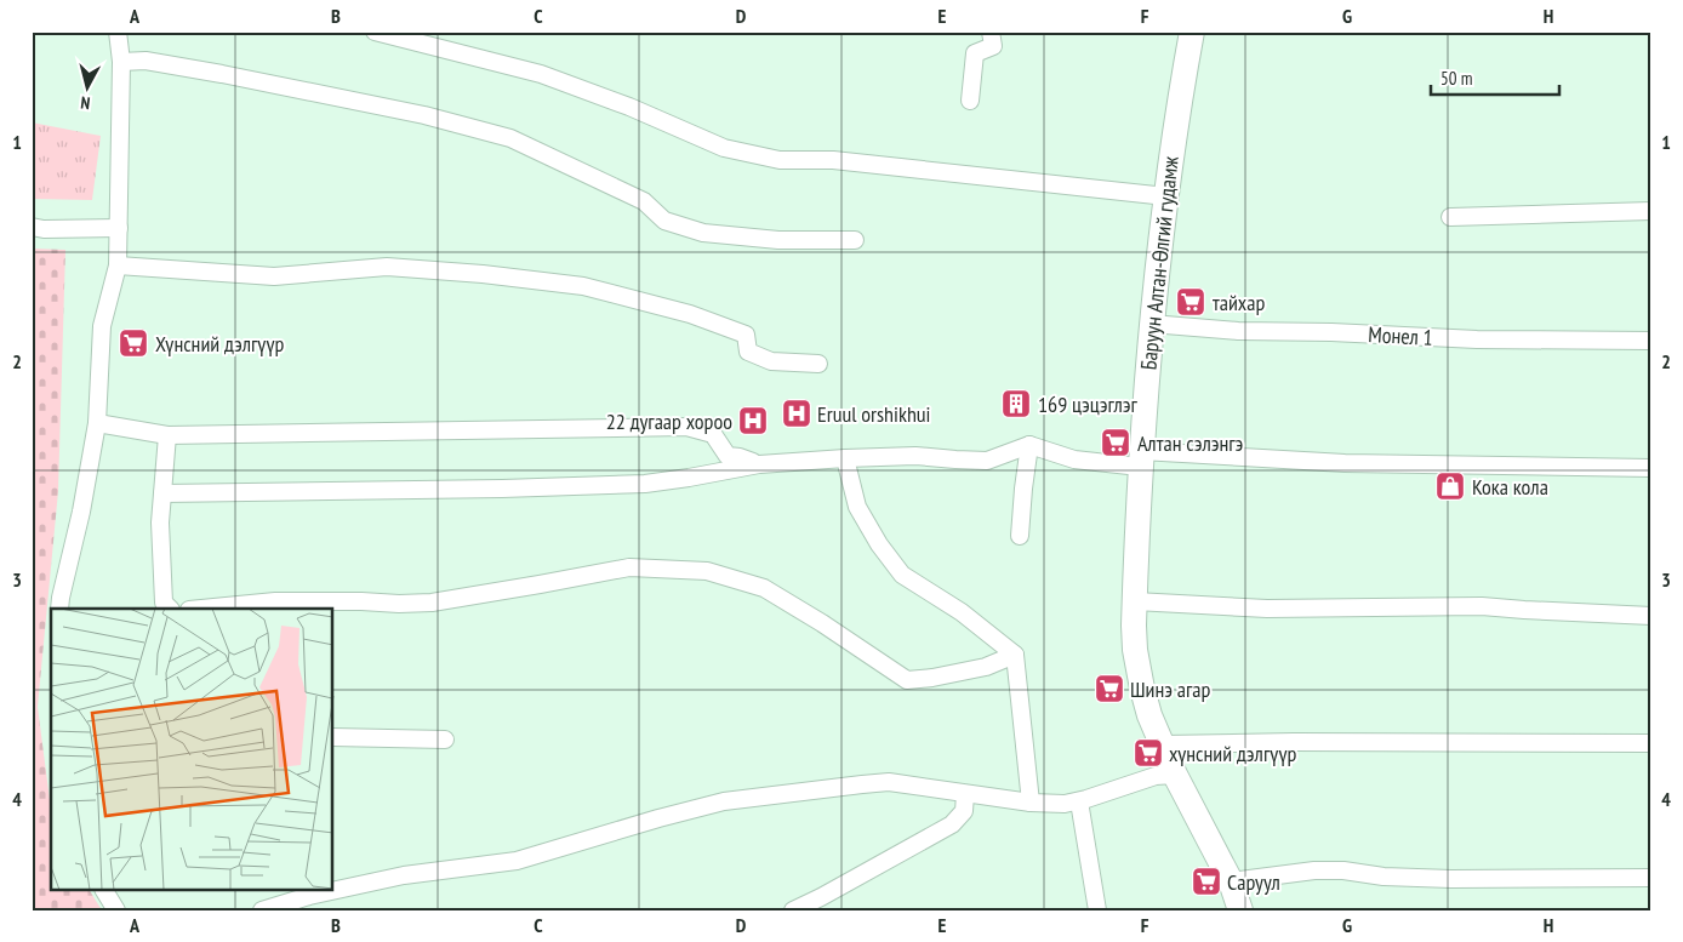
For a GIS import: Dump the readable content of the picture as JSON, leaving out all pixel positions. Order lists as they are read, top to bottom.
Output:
{
  "streets": {
    "main road": ["Баруун Алтан-Өлгий гудамж"],
    "street": ["Монел 1"]
  },
  "crossings": [
    ["Баруун Алтан-Өлгий гудамж", "Монел 1"]
  ],
  "places": {
    "supermarket": [
      "тайхар",
      "Хүнсний дэлгүүр",
      "Алтан сэлэнгэ",
      "Шинэ агар",
      "хүнсний дэлгүүр",
      "Саруул"
    ],
    "building": ["169 цэцэглэг"],
    "hospital": ["Eruul orshikhui", "22 дугаар хороо"],
    "shop": ["Кока кола"]
  },
  "scale_bar": "50 m",
  "north": "bottom",
  "grid": {
    "columns": [
      "A",
      "B",
      "C",
      "D",
      "E",
      "F",
      "G",
      "H"
    ],
    "rows": [
      "1",
      "2",
      "3",
      "4"
    ]
  }
}
